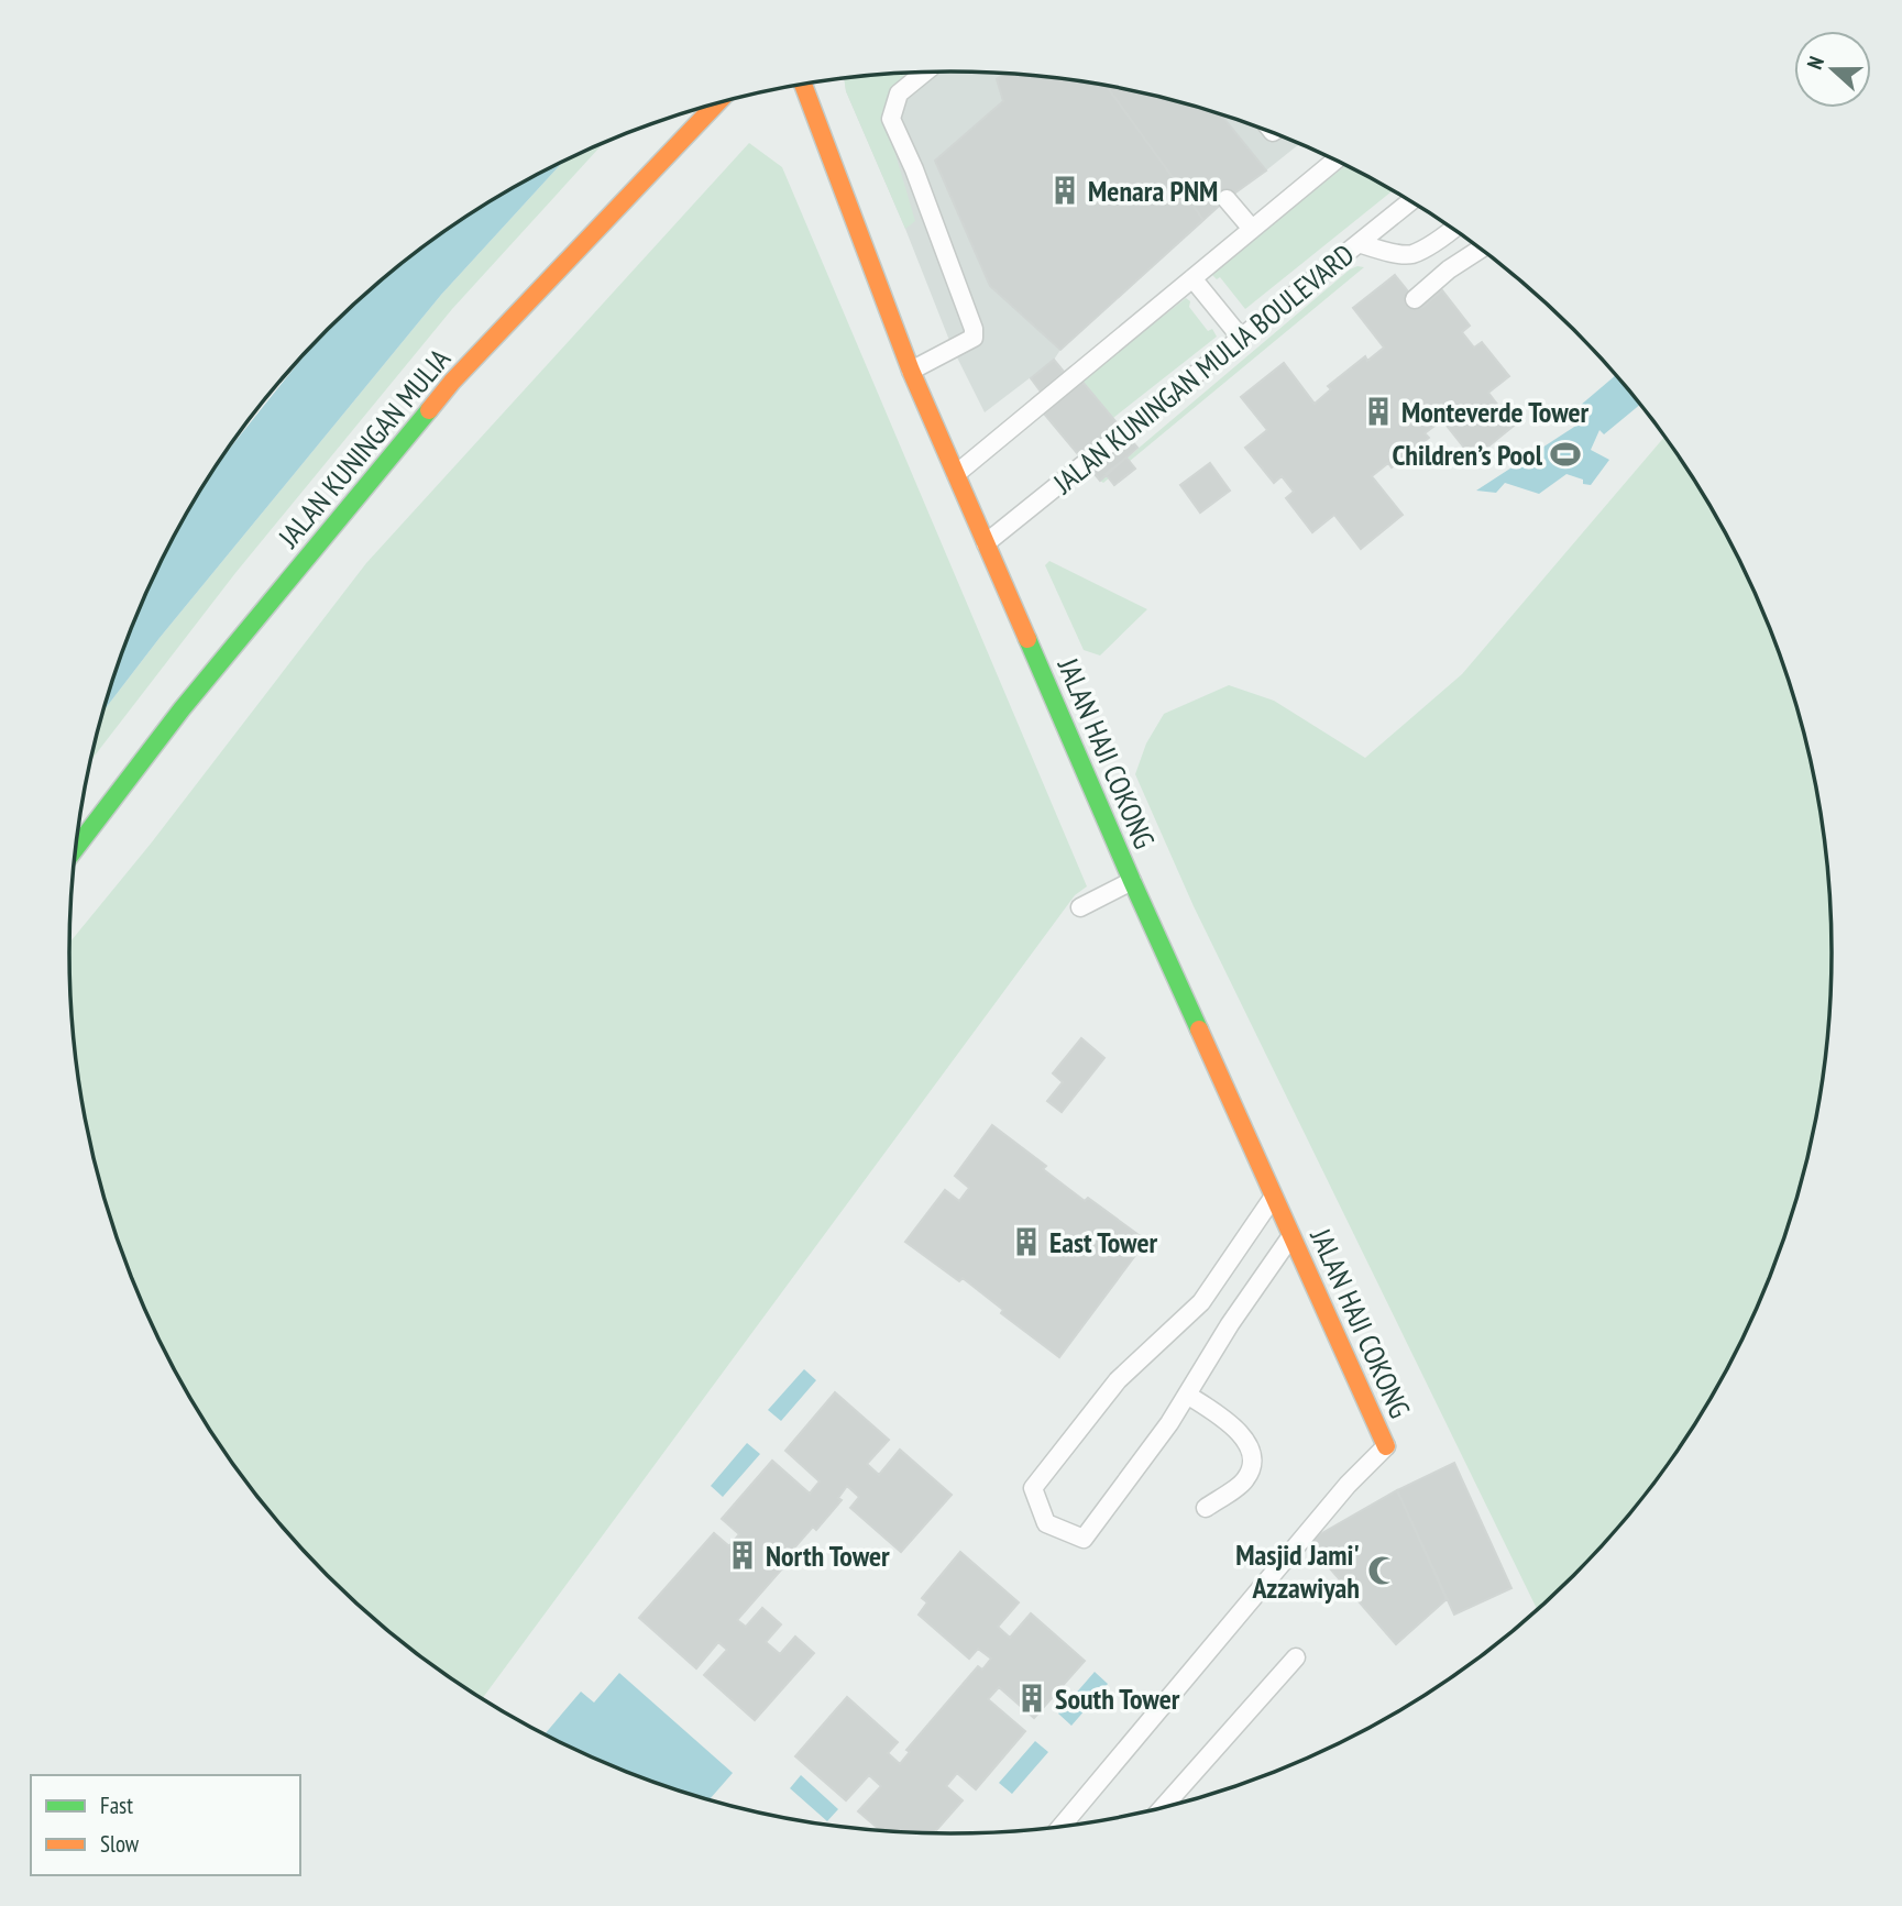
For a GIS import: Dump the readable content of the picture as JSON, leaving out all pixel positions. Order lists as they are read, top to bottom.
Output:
{
  "streets": {
    "street": ["JALAN KUNINGAN MULIA", "JALAN HAJI COKONG"],
    "lane": ["JALAN KUNINGAN MULIA BOULEVARD"]
  },
  "crossings": [
    ["JALAN KUNINGAN MULIA BOULEVARD", "JALAN HAJI COKONG"]
  ],
  "places": {
    "building": [
      "Menara PNM",
      "Monteverde Tower",
      "East Tower",
      "North Tower",
      "South Tower"
    ],
    "sports": ["Children’s Pool"],
    "mosque": ["Masjid Jami' Azzawiyah"]
  },
  "legend": ["Fast", "Slow"],
  "north": "left"
}
